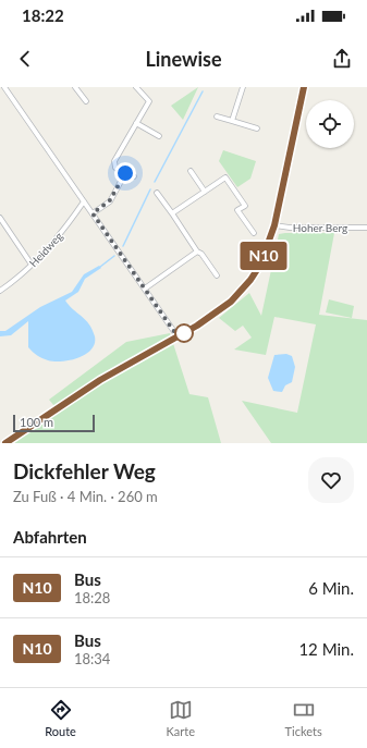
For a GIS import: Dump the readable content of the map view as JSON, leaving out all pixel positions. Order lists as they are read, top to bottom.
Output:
{
  "streets": {
    "street": ["Hoher Berg", "Heidweg"]
  },
  "lines": ["bus line N10"],
  "scale_bar": "100 m",
  "page": {
    "status": "18:22",
    "header": "Linewise",
    "on_map": "N10",
    "scale": "100 m",
    "heading": [
      ["Dickfehler Weg", "Zu Fuß · 4 Min. · 260 m"],
      "Abfahrten"
    ],
    "list": [
      {
        "mark": "N10",
        "name": "Bus",
        "note": "18:28",
        "value": "6 Min."
      },
      {
        "mark": "N10",
        "name": "Bus",
        "note": "18:34",
        "value": "12 Min."
      }
    ],
    "tabs": ["Route", "Karte", "Tickets"]
  }
}
